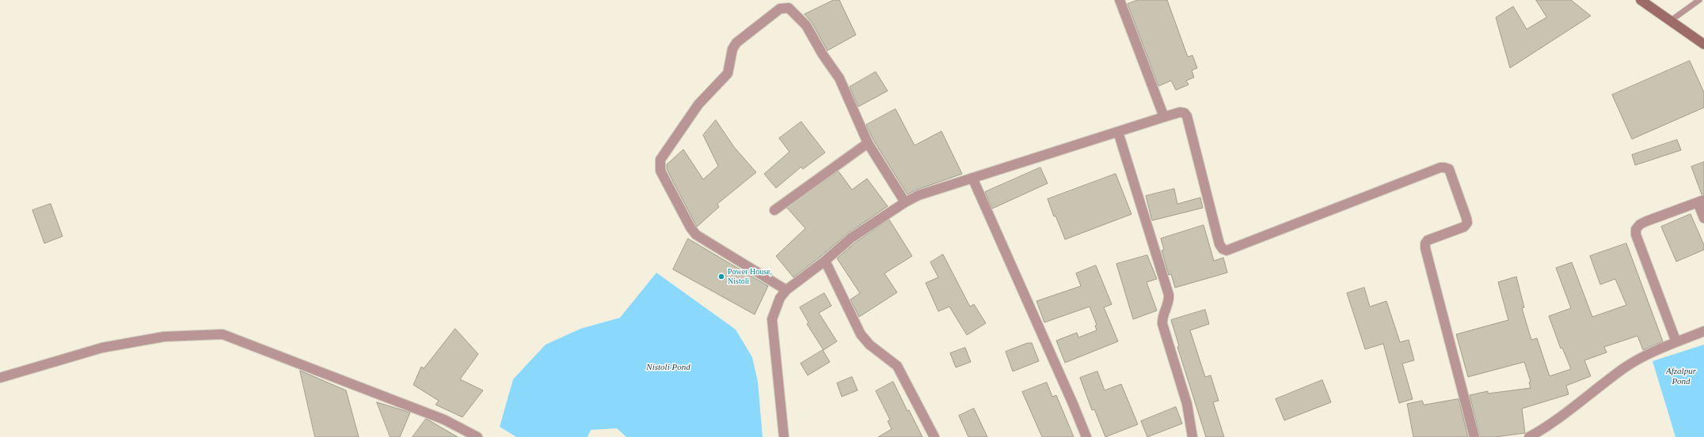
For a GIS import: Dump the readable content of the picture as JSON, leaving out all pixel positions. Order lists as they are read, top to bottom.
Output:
{
  "water": ["Nistoli Pond", "Afzalpur Pond"],
  "places": ["Power House, Nistoli"]
}
